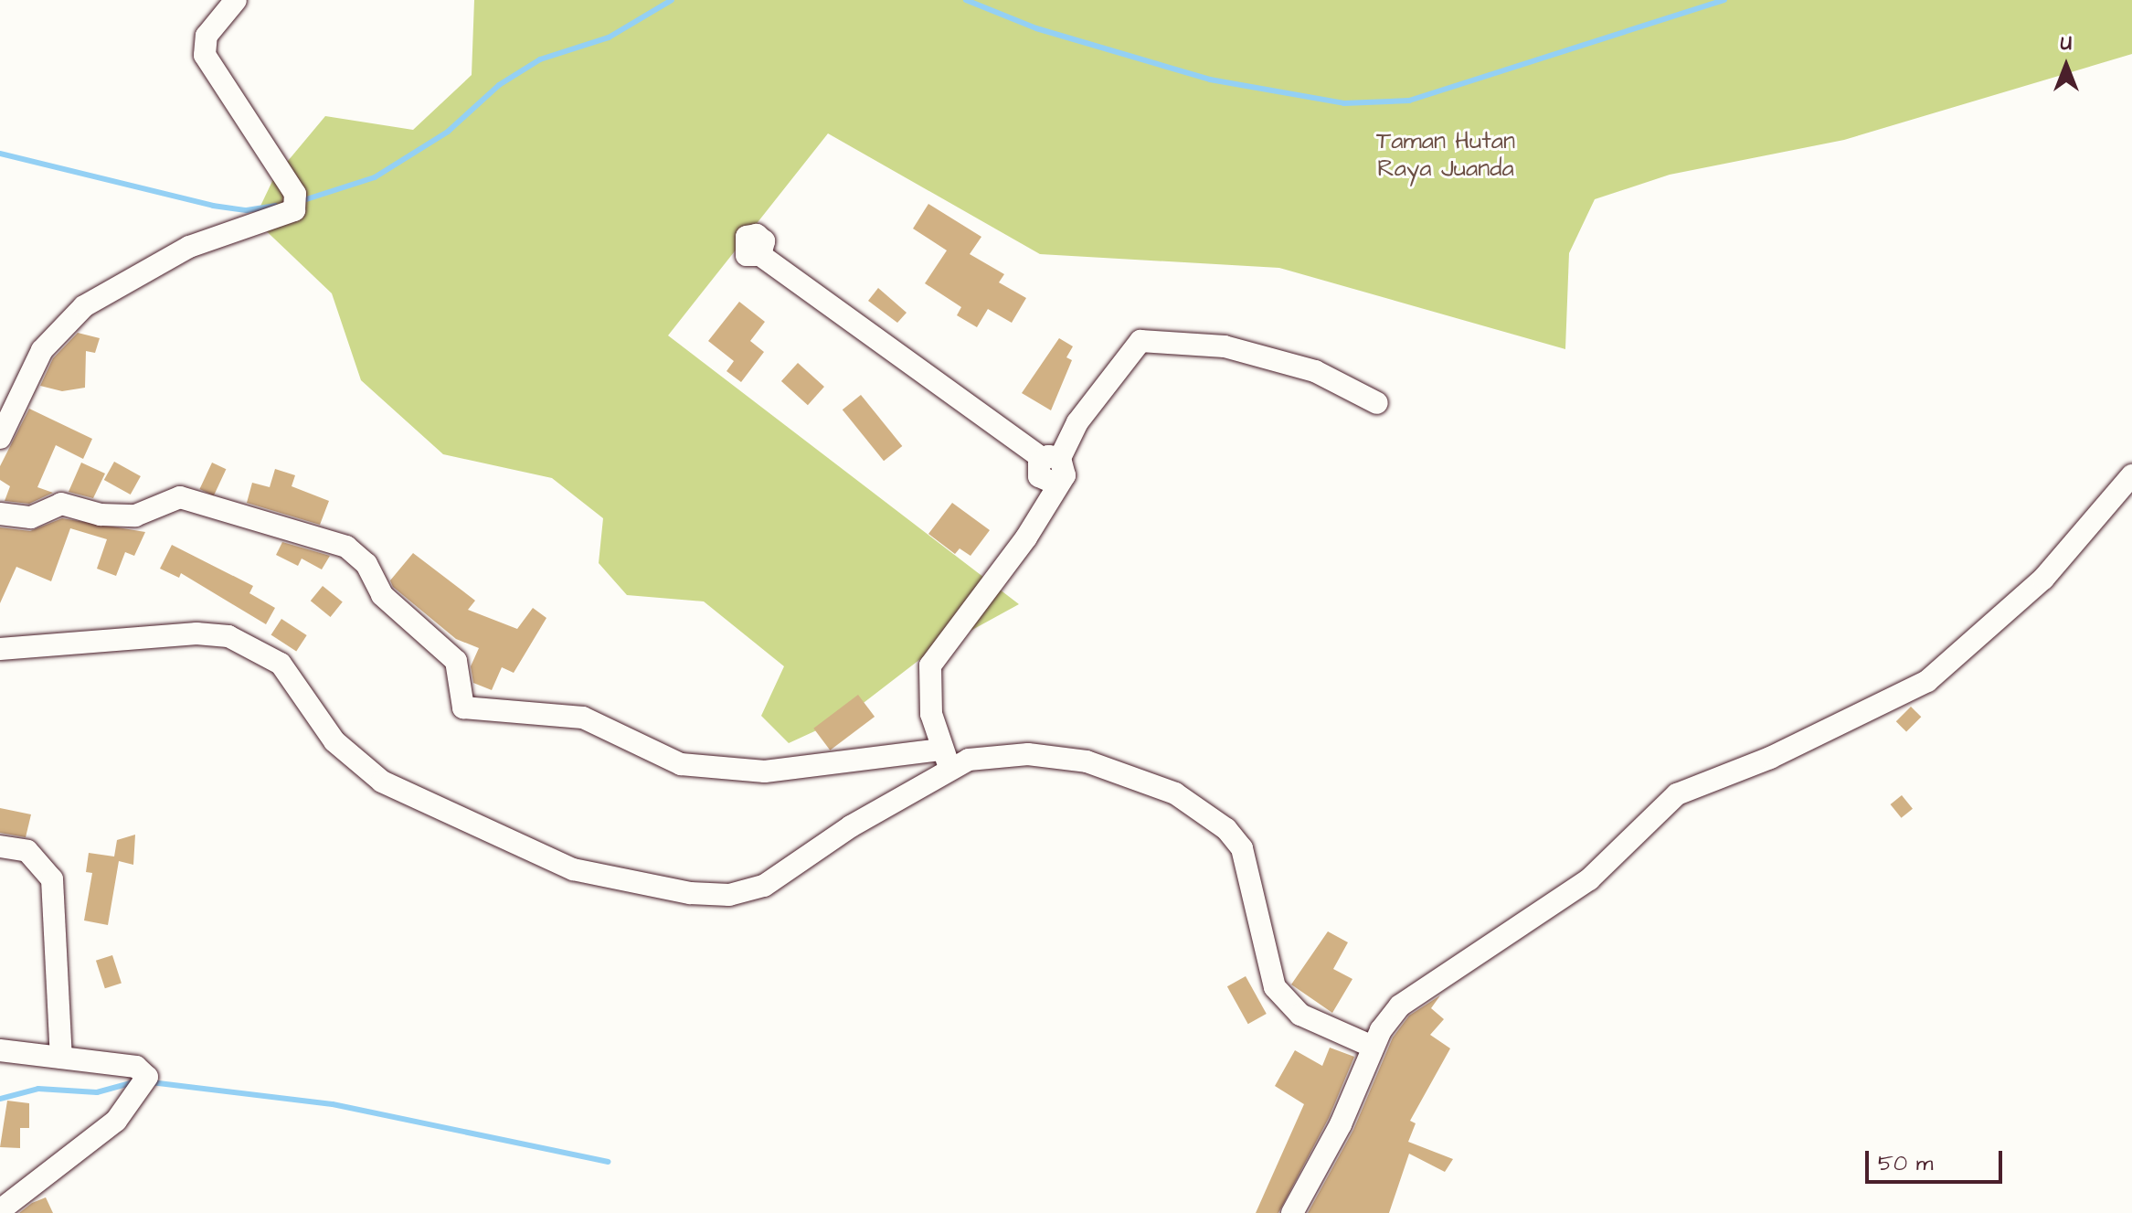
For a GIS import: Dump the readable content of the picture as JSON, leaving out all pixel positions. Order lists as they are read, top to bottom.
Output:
{
  "parks": ["Taman Hutan Raya Juanda"],
  "scale_bar": "50 m",
  "north": "top"
}
